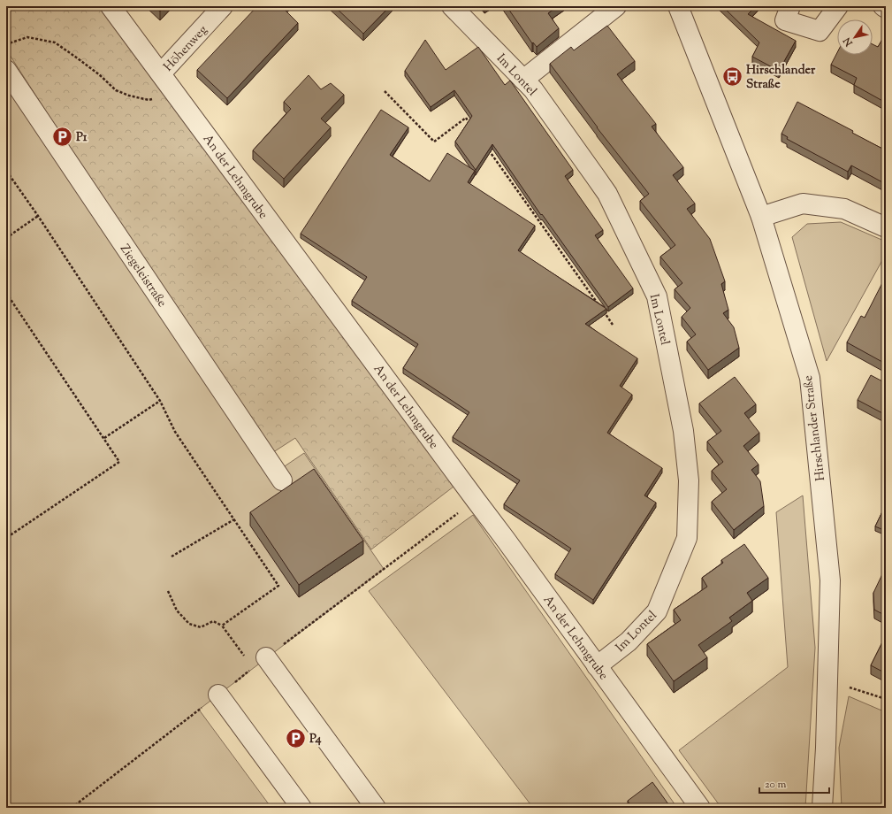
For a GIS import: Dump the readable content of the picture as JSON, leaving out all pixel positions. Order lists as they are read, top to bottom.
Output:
{
  "streets": {
    "street": [
      "Höhenweg",
      "Im Lontel",
      "An der Lehmgrube",
      "Ziegeleistraße",
      "Hirschlander Straße"
    ]
  },
  "crossings": [
    ["Höhenweg", "An der Lehmgrube"],
    ["Im Lontel", "An der Lehmgrube"]
  ],
  "places": {
    "bus stop": ["Hirschlander Straße"],
    "parking": ["P1", "P4"]
  },
  "scale_bar": "20 m",
  "north": "bottom left"
}
